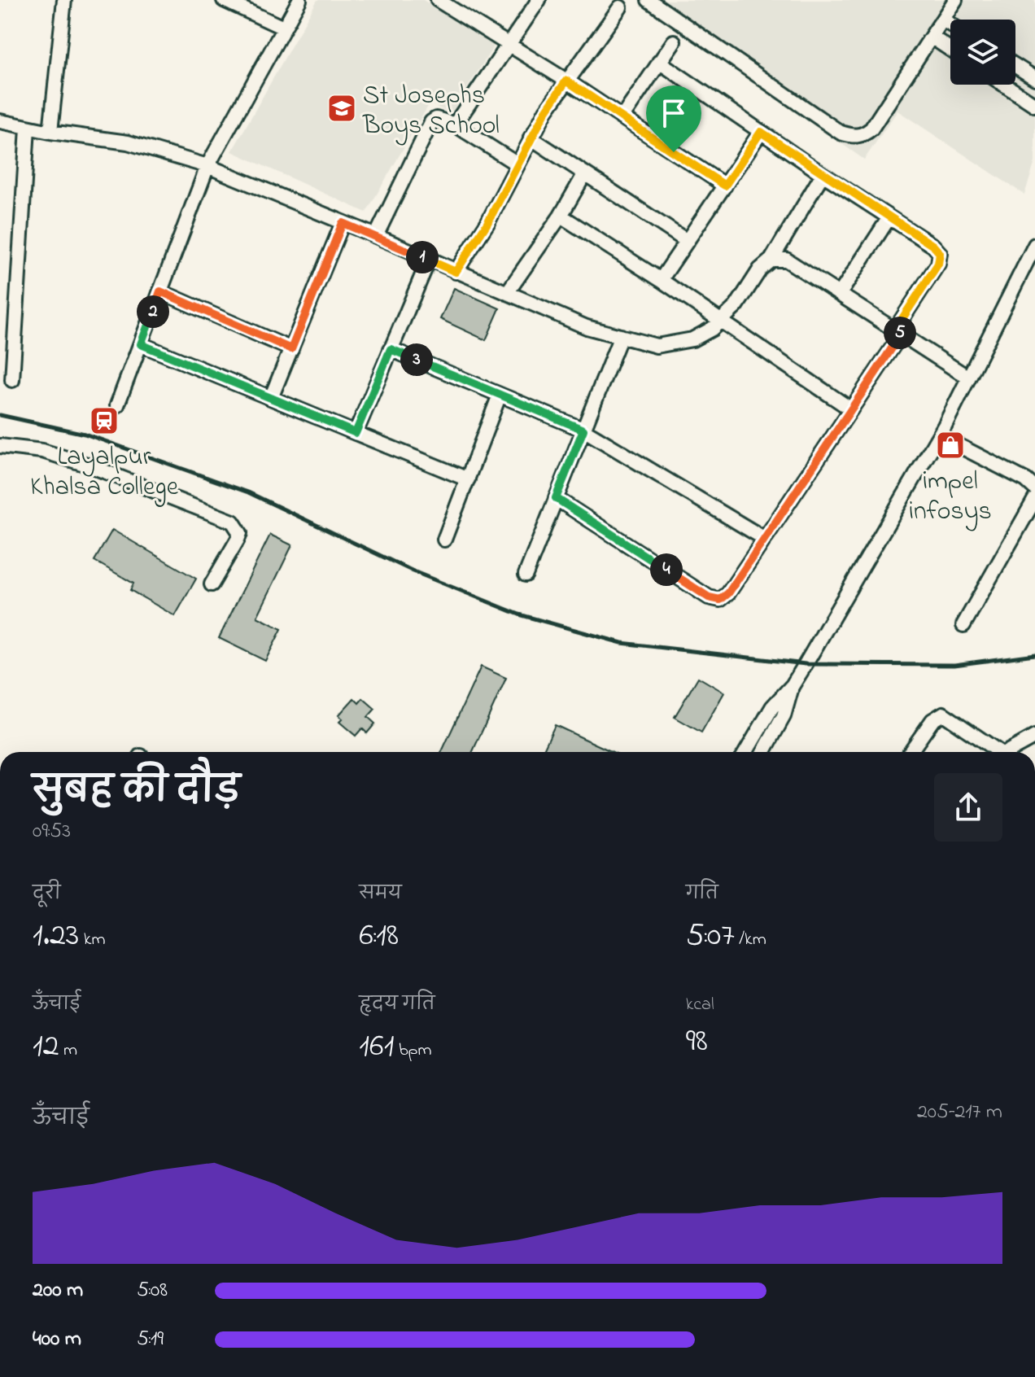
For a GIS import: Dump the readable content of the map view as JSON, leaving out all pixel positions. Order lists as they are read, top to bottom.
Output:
{
  "places": {
    "school or university": ["St Josephs Boys School"],
    "station": ["Layalpur Khalsa College"],
    "shop": ["impel infosys"]
  },
  "page": {
    "pins": [
      "1",
      "2",
      "5",
      "3",
      "4"
    ],
    "heading": ["सुबह की दौड़", "09:53"],
    "stats": [
      ["दूरी", "1.23 km"],
      ["समय", "6:18"],
      ["गति", "5:07 /km"],
      ["ऊँचाई", "12 m"],
      ["हृदय गति", "161 bpm"],
      ["kcal", "98"]
    ],
    "chart": ["ऊँचाई", "205–217 m"],
    "list": [
      {
        "name": "200 m",
        "note": "5:08"
      },
      {
        "name": "400 m",
        "note": "5:19"
      }
    ]
  }
}
